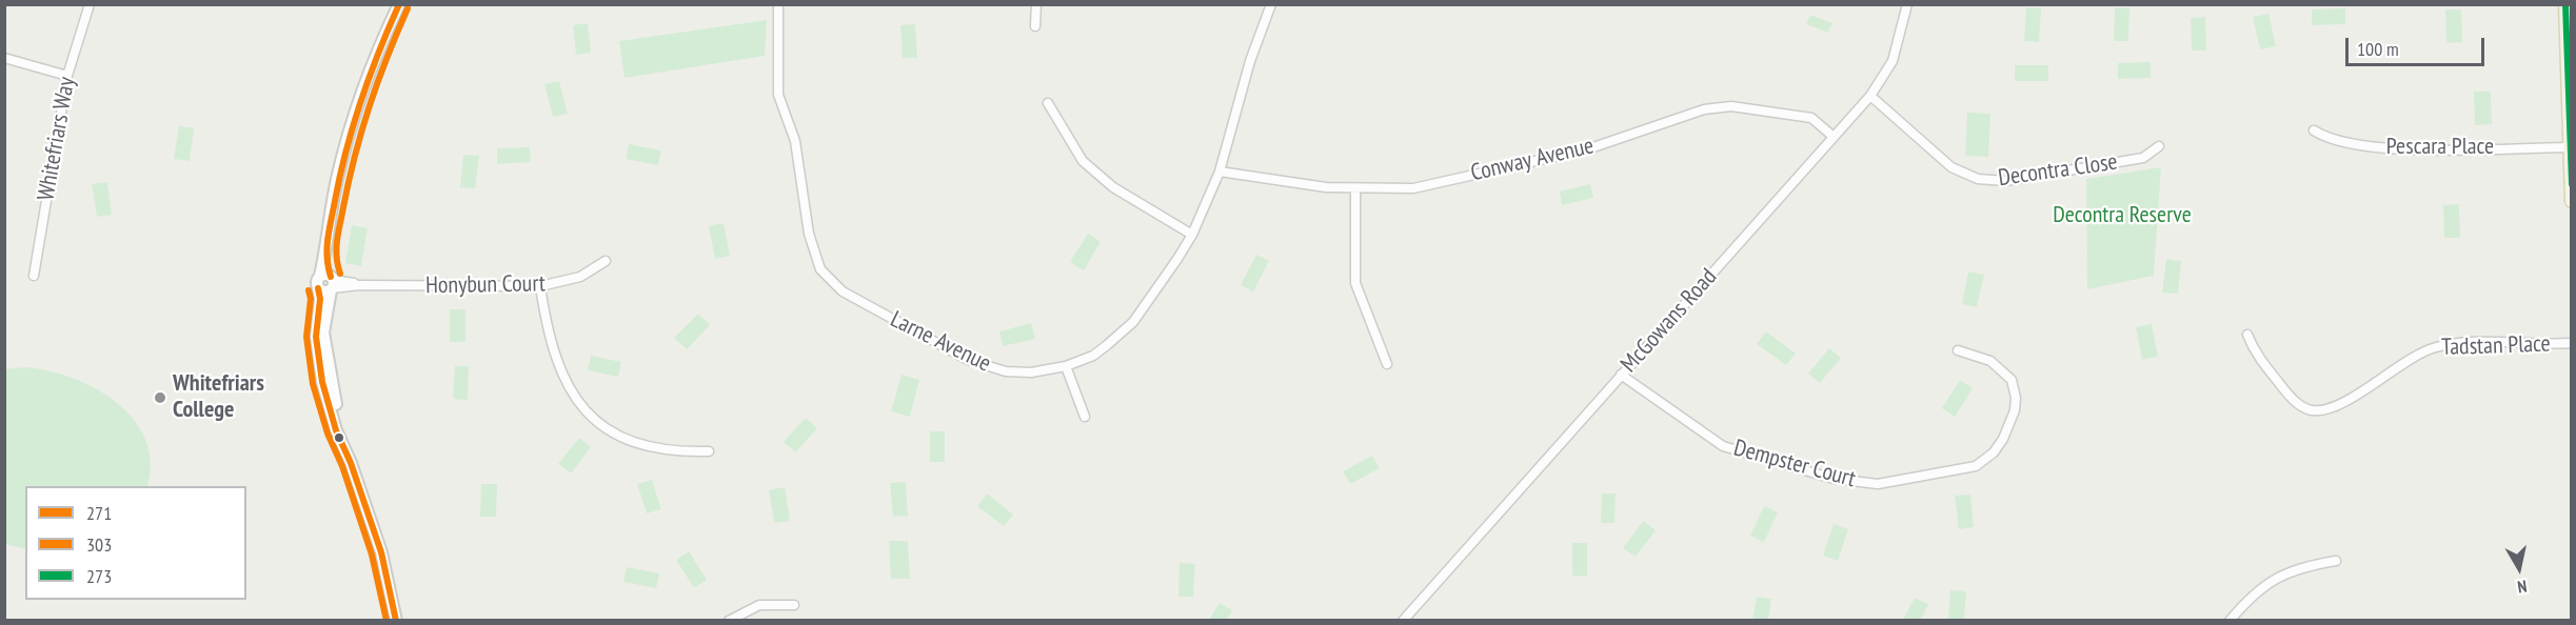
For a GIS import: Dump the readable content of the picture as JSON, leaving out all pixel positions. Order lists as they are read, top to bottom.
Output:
{
  "streets": {
    "street": [
      "Whitefriars Way",
      "Pescara Place",
      "Conway Avenue",
      "Decontra Close",
      "Honybun Court",
      "McGowans Road",
      "Larne Avenue",
      "Tadstan Place",
      "Dempster Court"
    ]
  },
  "crossings": [
    ["Conway Avenue", "McGowans Road"],
    ["Conway Avenue", "Larne Avenue"],
    ["Decontra Close", "McGowans Road"],
    ["McGowans Road", "Dempster Court"]
  ],
  "parks": ["Decontra Reserve"],
  "places": ["Whitefriars College"],
  "lines": ["transit line 271", "transit line 273", "transit line 303"],
  "legend": ["271", "303", "273"],
  "scale_bar": "100 m",
  "north": "bottom"
}
